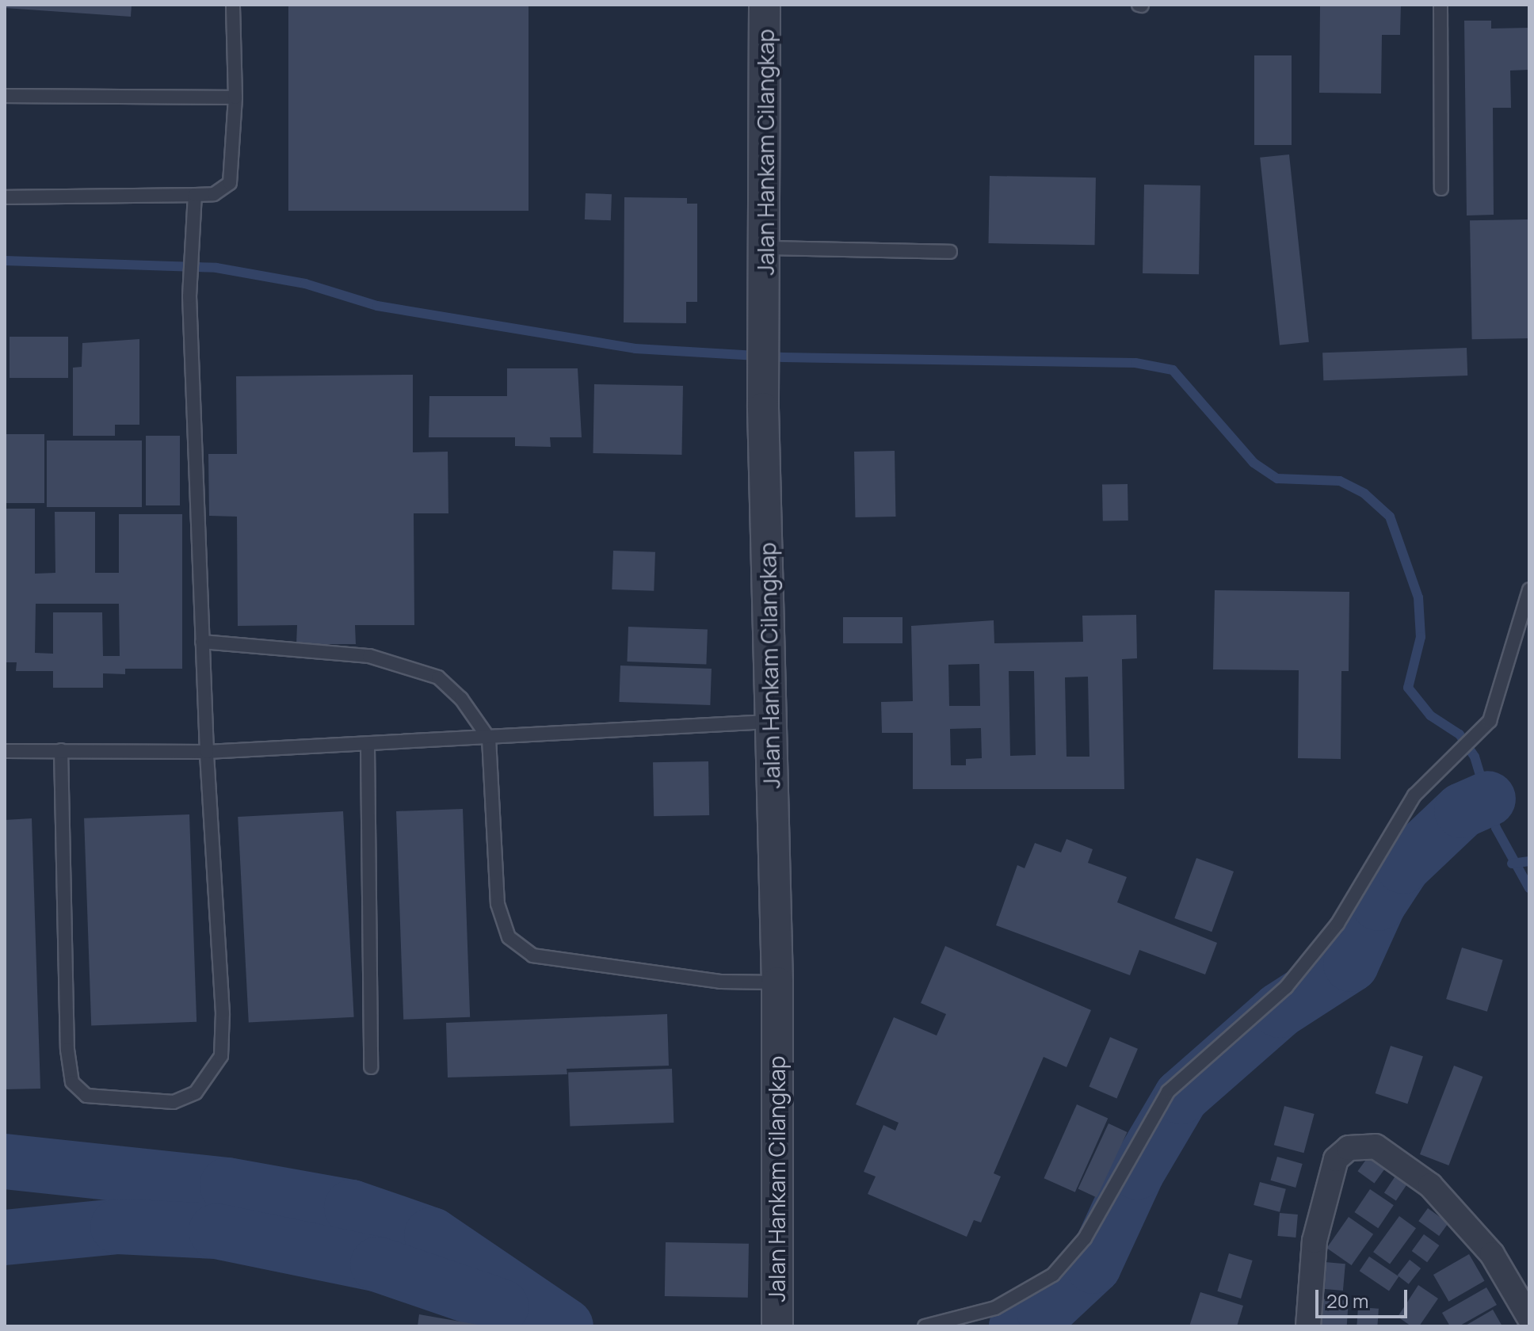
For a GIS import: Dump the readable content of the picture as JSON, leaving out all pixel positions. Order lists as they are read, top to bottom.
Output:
{
  "streets": {
    "street": ["Jalan Hankam Cilangkap"]
  },
  "scale_bar": "20 m"
}
